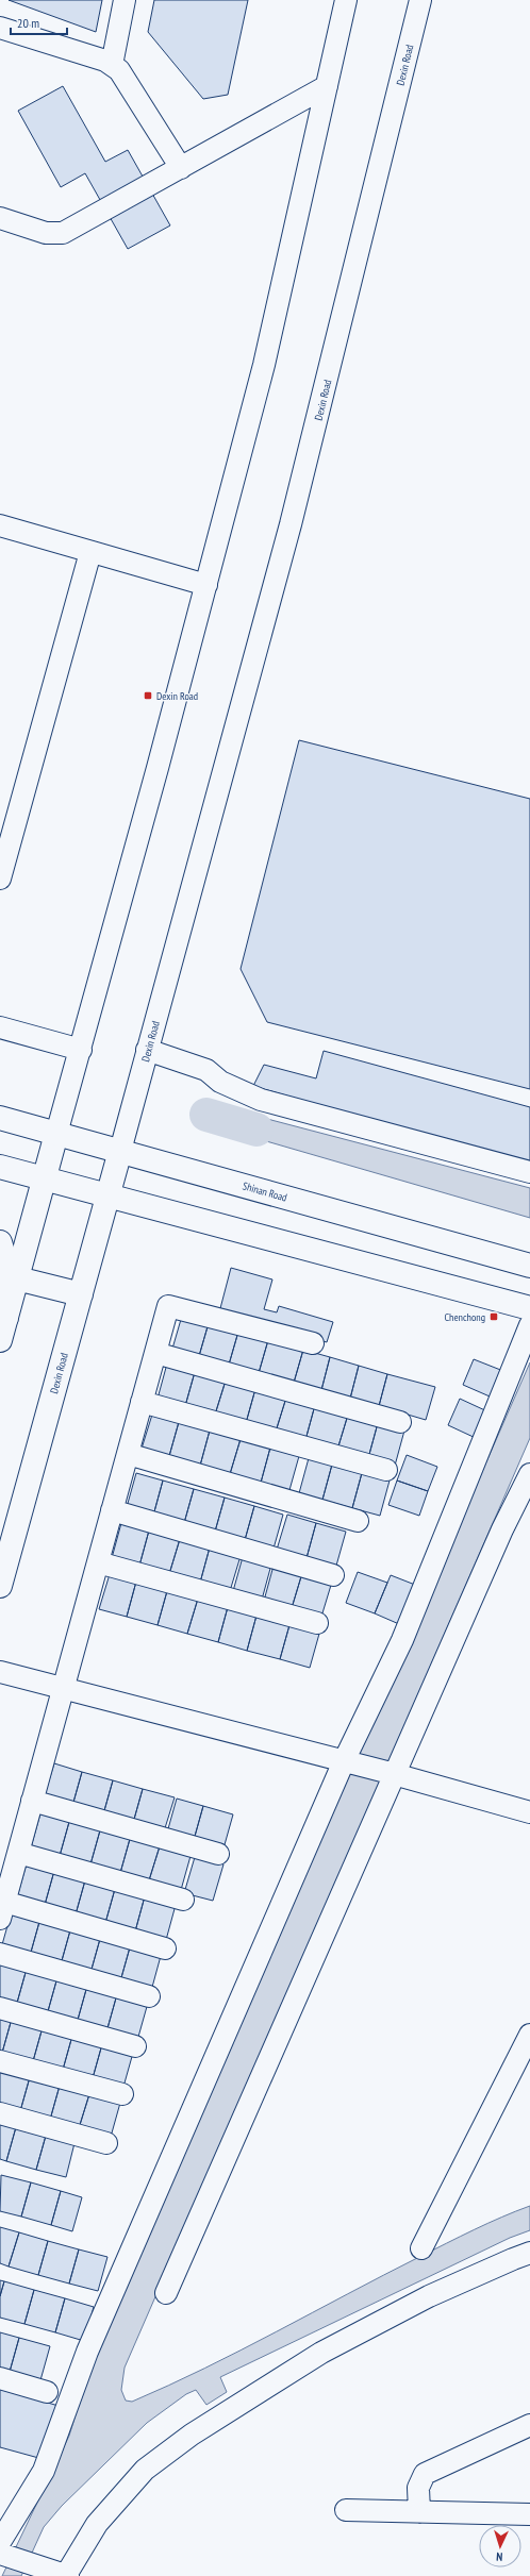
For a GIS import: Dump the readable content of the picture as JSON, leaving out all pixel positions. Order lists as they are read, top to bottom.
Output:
{
  "streets": {
    "main road": ["Dexin Road", "Shinan Road"]
  },
  "crossings": [
    ["Dexin Road", "Shinan Road"]
  ],
  "places": {
    "transit": ["Dexin Road", "Chenchong"]
  },
  "scale_bar": "20 m",
  "north": "bottom"
}
